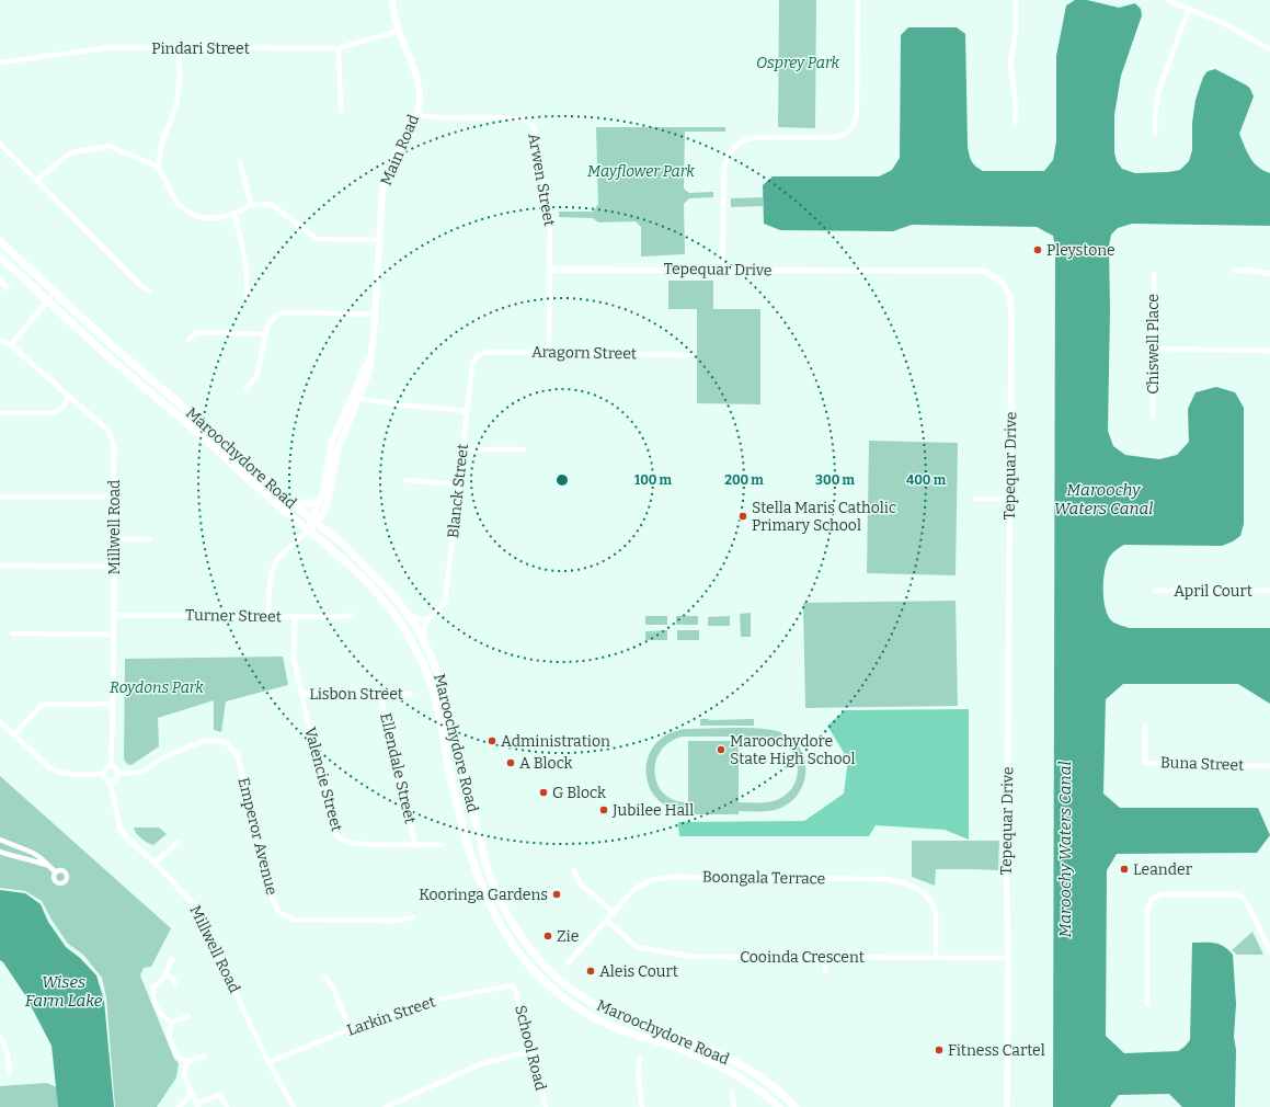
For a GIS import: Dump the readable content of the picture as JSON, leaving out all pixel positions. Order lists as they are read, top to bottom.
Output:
{
  "streets": {
    "main road": ["Main Road", "Maroochydore Road"],
    "street": [
      "Pindari Street",
      "Arwen Street",
      "Tepequar Drive",
      "Chiswell Place",
      "Aragorn Street",
      "Blanck Street",
      "Millwell Road",
      "April Court",
      "Turner Street",
      "Lisbon Street",
      "Buna Street",
      "Ellendale Street",
      "Valencie Street",
      "Emperor Avenue",
      "Boongala Terrace",
      "Cooinda Crescent",
      "Larkin Street",
      "School Road"
    ]
  },
  "crossings": [
    ["Pindari Street", "Main Road"],
    ["Main Road", "Arwen Street"],
    ["Main Road", "Maroochydore Road"],
    ["Arwen Street", "Tepequar Drive"],
    ["Arwen Street", "Aragorn Street"],
    ["Tepequar Drive", "Cooinda Crescent"],
    ["Aragorn Street", "Blanck Street"],
    ["Millwell Road", "Turner Street"],
    ["Millwell Road", "Emperor Avenue"],
    ["Millwell Road", "Larkin Street"],
    ["Turner Street", "Valencie Street"],
    ["Lisbon Street", "Ellendale Street"],
    ["Lisbon Street", "Valencie Street"],
    ["Ellendale Street", "Valencie Street"],
    ["Boongala Terrace", "Cooinda Crescent"],
    ["Larkin Street", "School Road"]
  ],
  "water": ["Maroochy Waters Canal", "Wises Farm Lake"],
  "parks": ["Osprey Park", "Mayflower Park", "Roydons Park"],
  "places": [
    "Pleystone",
    "Stella Maris Catholic Primary School",
    "Administration",
    "Maroochydore State High School",
    "A Block",
    "G Block",
    "Jubilee Hall",
    "Leander",
    "Kooringa Gardens",
    "Zie",
    "Aleis Court",
    "Fitness Cartel"
  ],
  "rings": [
    "100 m",
    "200 m",
    "300 m",
    "400 m"
  ]
}
